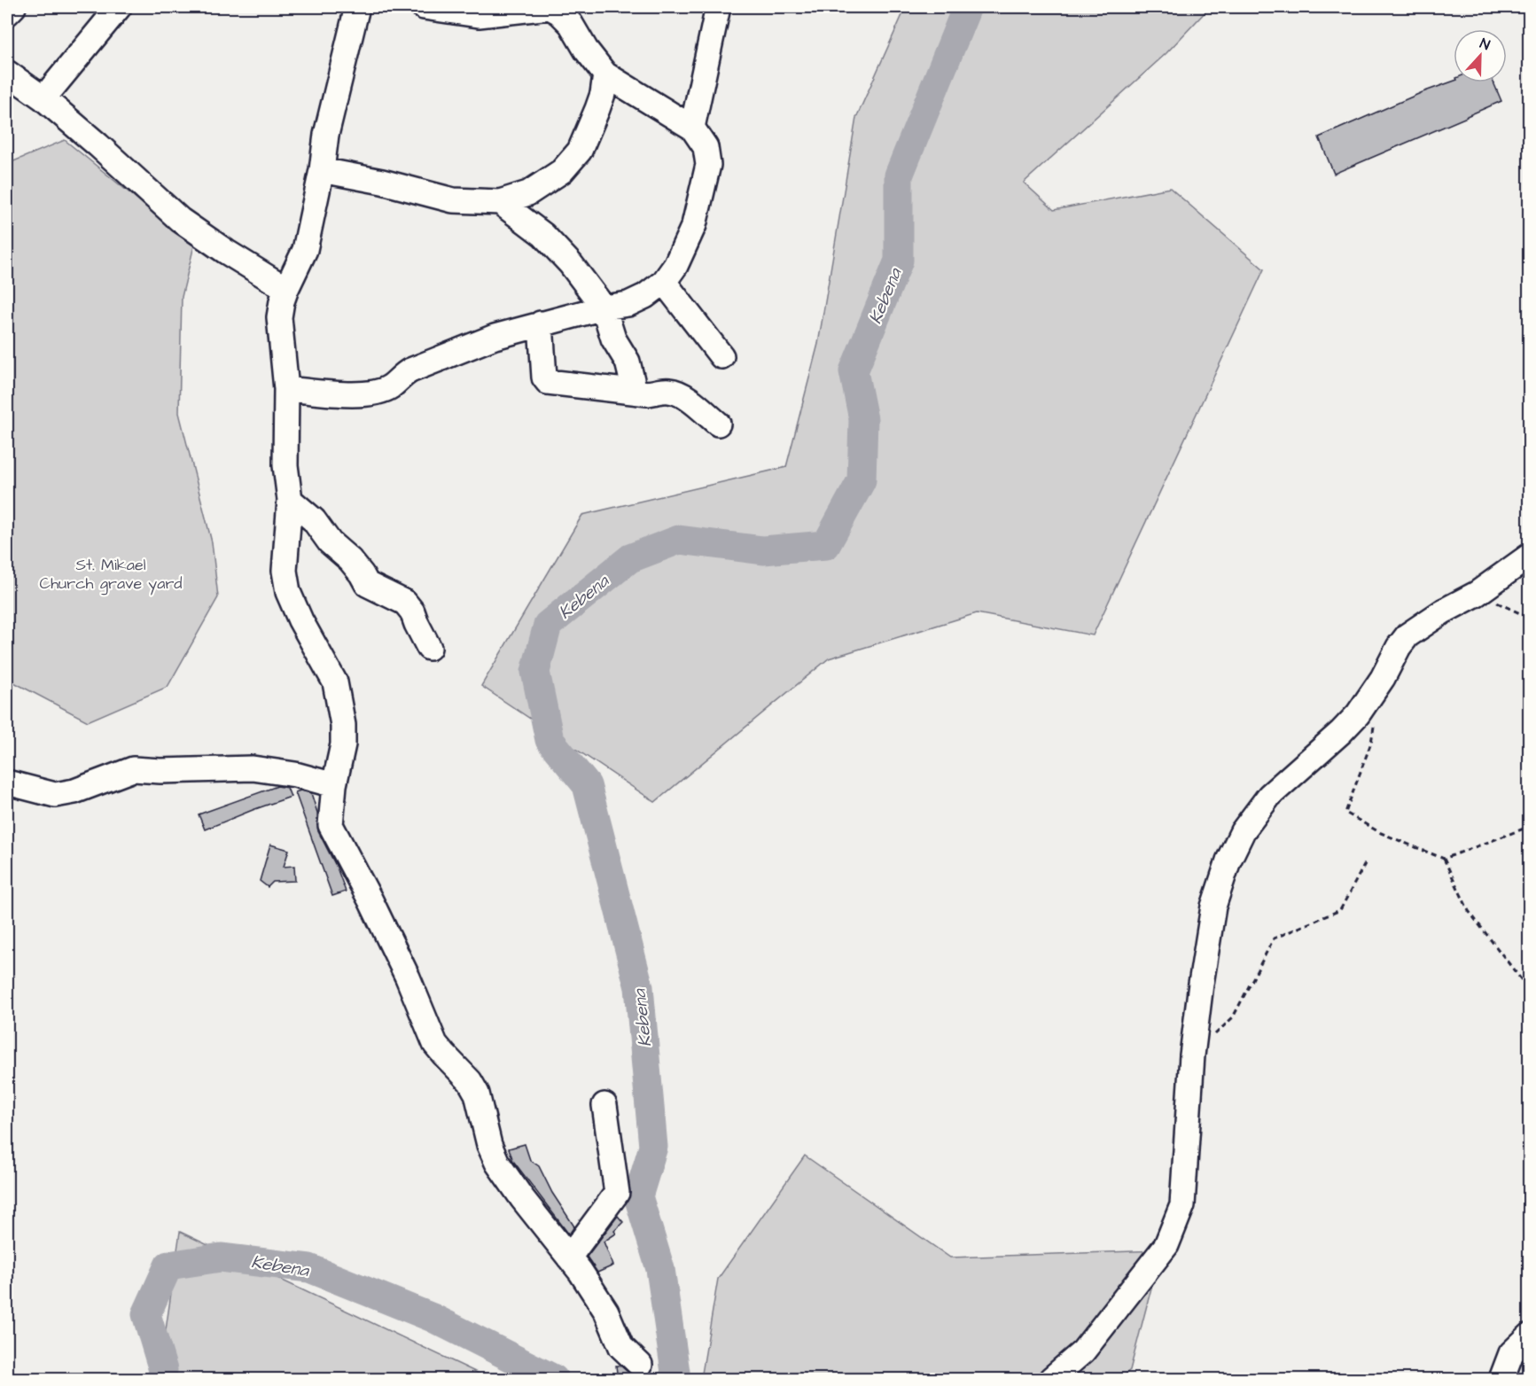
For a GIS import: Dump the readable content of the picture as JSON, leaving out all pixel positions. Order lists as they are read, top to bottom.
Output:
{
  "water": ["Kebena"],
  "parks": ["St. Mikael Church grave yard"],
  "north": "top"
}
